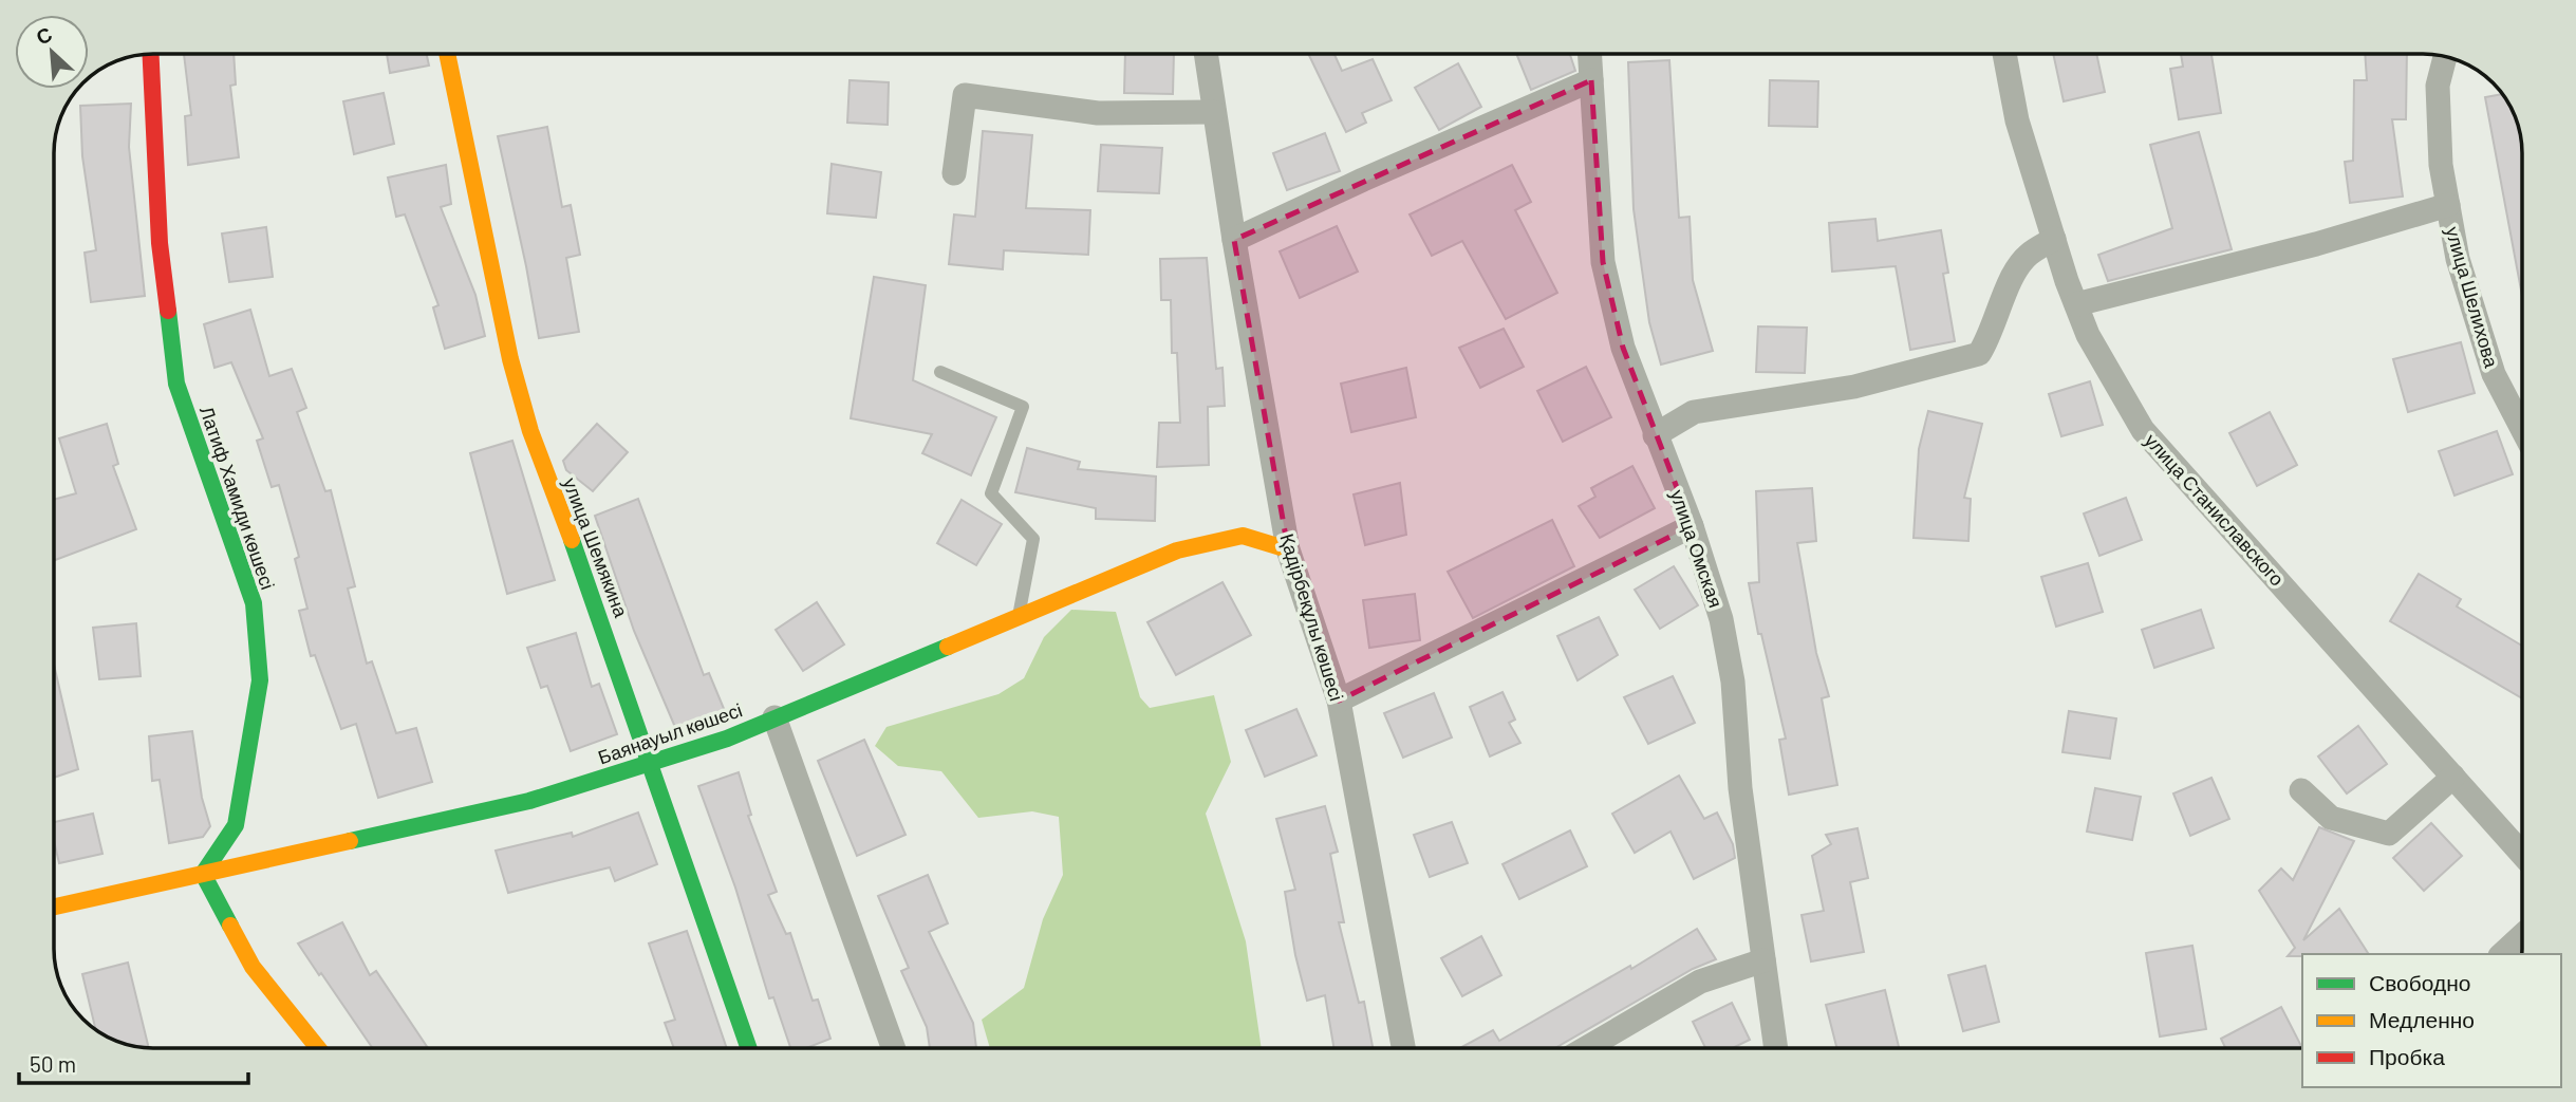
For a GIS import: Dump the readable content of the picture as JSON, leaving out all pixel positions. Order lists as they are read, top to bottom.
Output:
{
  "streets": {
    "street": [
      "улица Шелихова",
      "Латиф Хамиди көшесі",
      "улица Станиславского",
      "улица Шемякина",
      "улица Омская",
      "Қадірбекұлы көшесі",
      "Баянауыл көшесі"
    ]
  },
  "crossings": [
    ["Латиф Хамиди көшесі", "Баянауыл көшесі"],
    ["улица Шемякина", "Баянауыл көшесі"],
    ["Қадірбекұлы көшесі", "Баянауыл көшесі"]
  ],
  "legend": ["Свободно", "Медленно", "Пробка"],
  "scale_bar": "50 m",
  "north": "top left"
}
